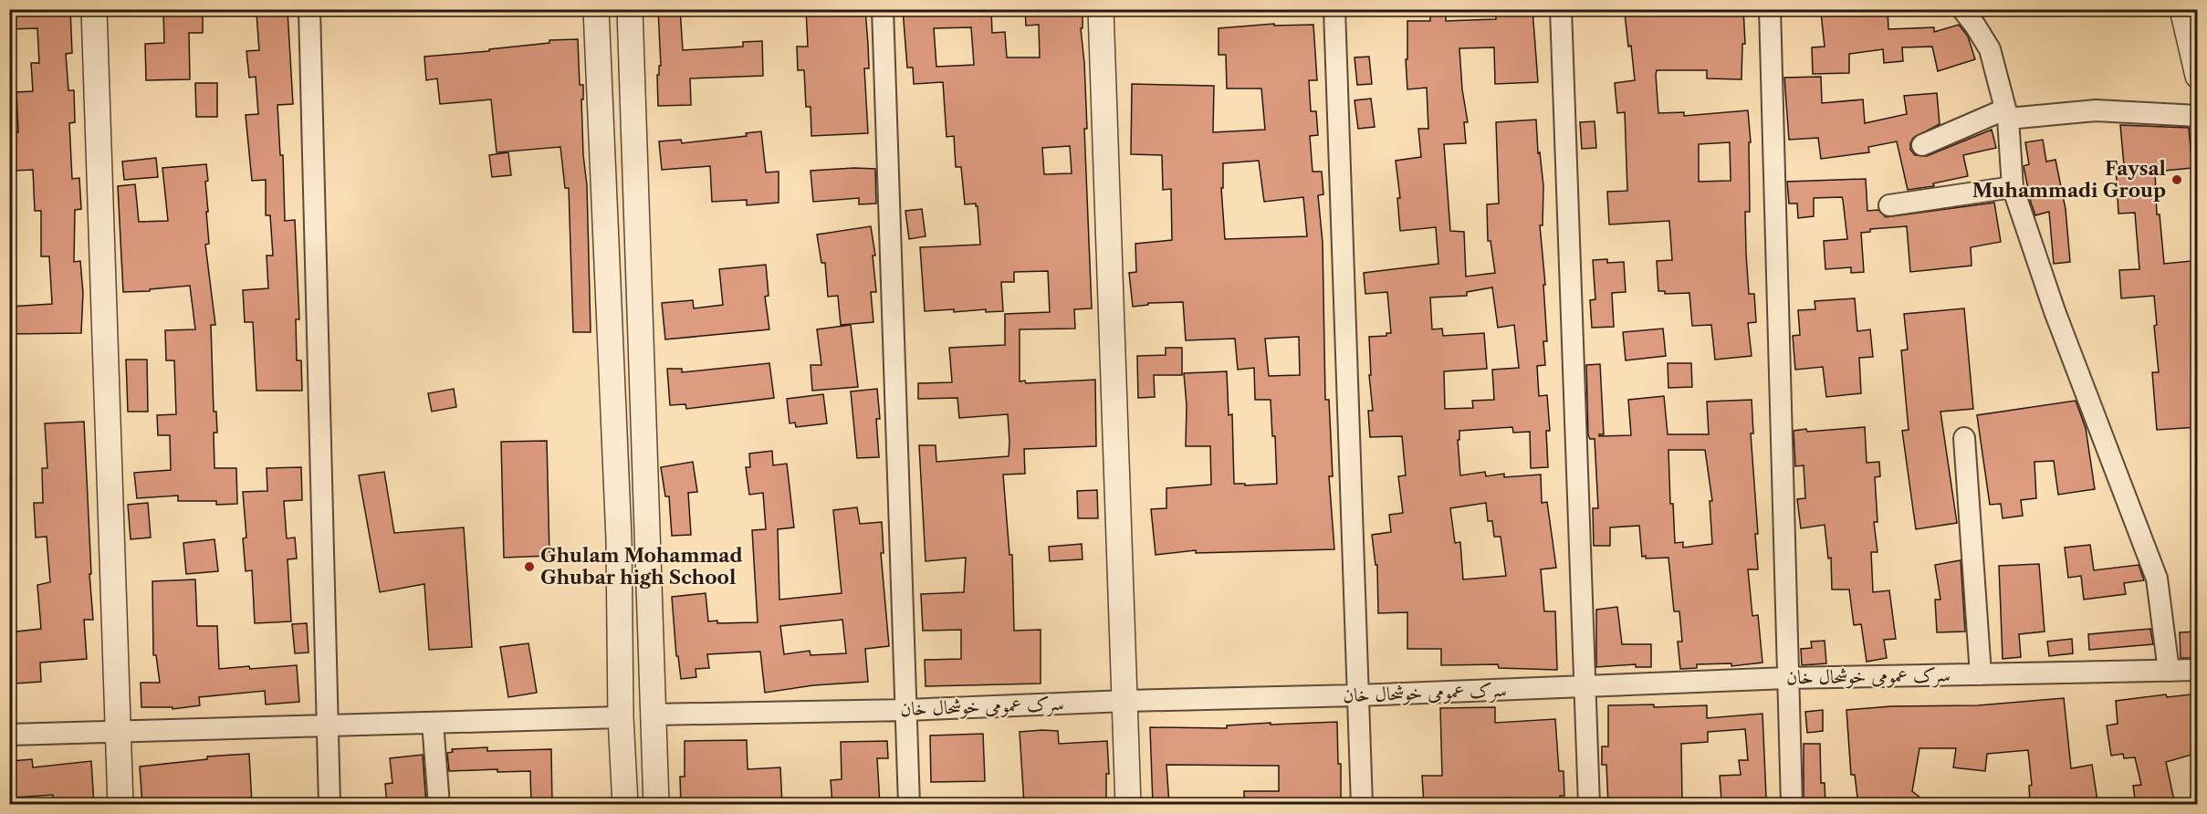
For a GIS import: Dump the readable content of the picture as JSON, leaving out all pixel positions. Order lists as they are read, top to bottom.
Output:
{
  "streets": {
    "street": ["سرک عمومی خوشحال خان"]
  },
  "places": ["Faysal Muhammadi Group", "Ghulam Mohammad Ghubar high School"]
}
